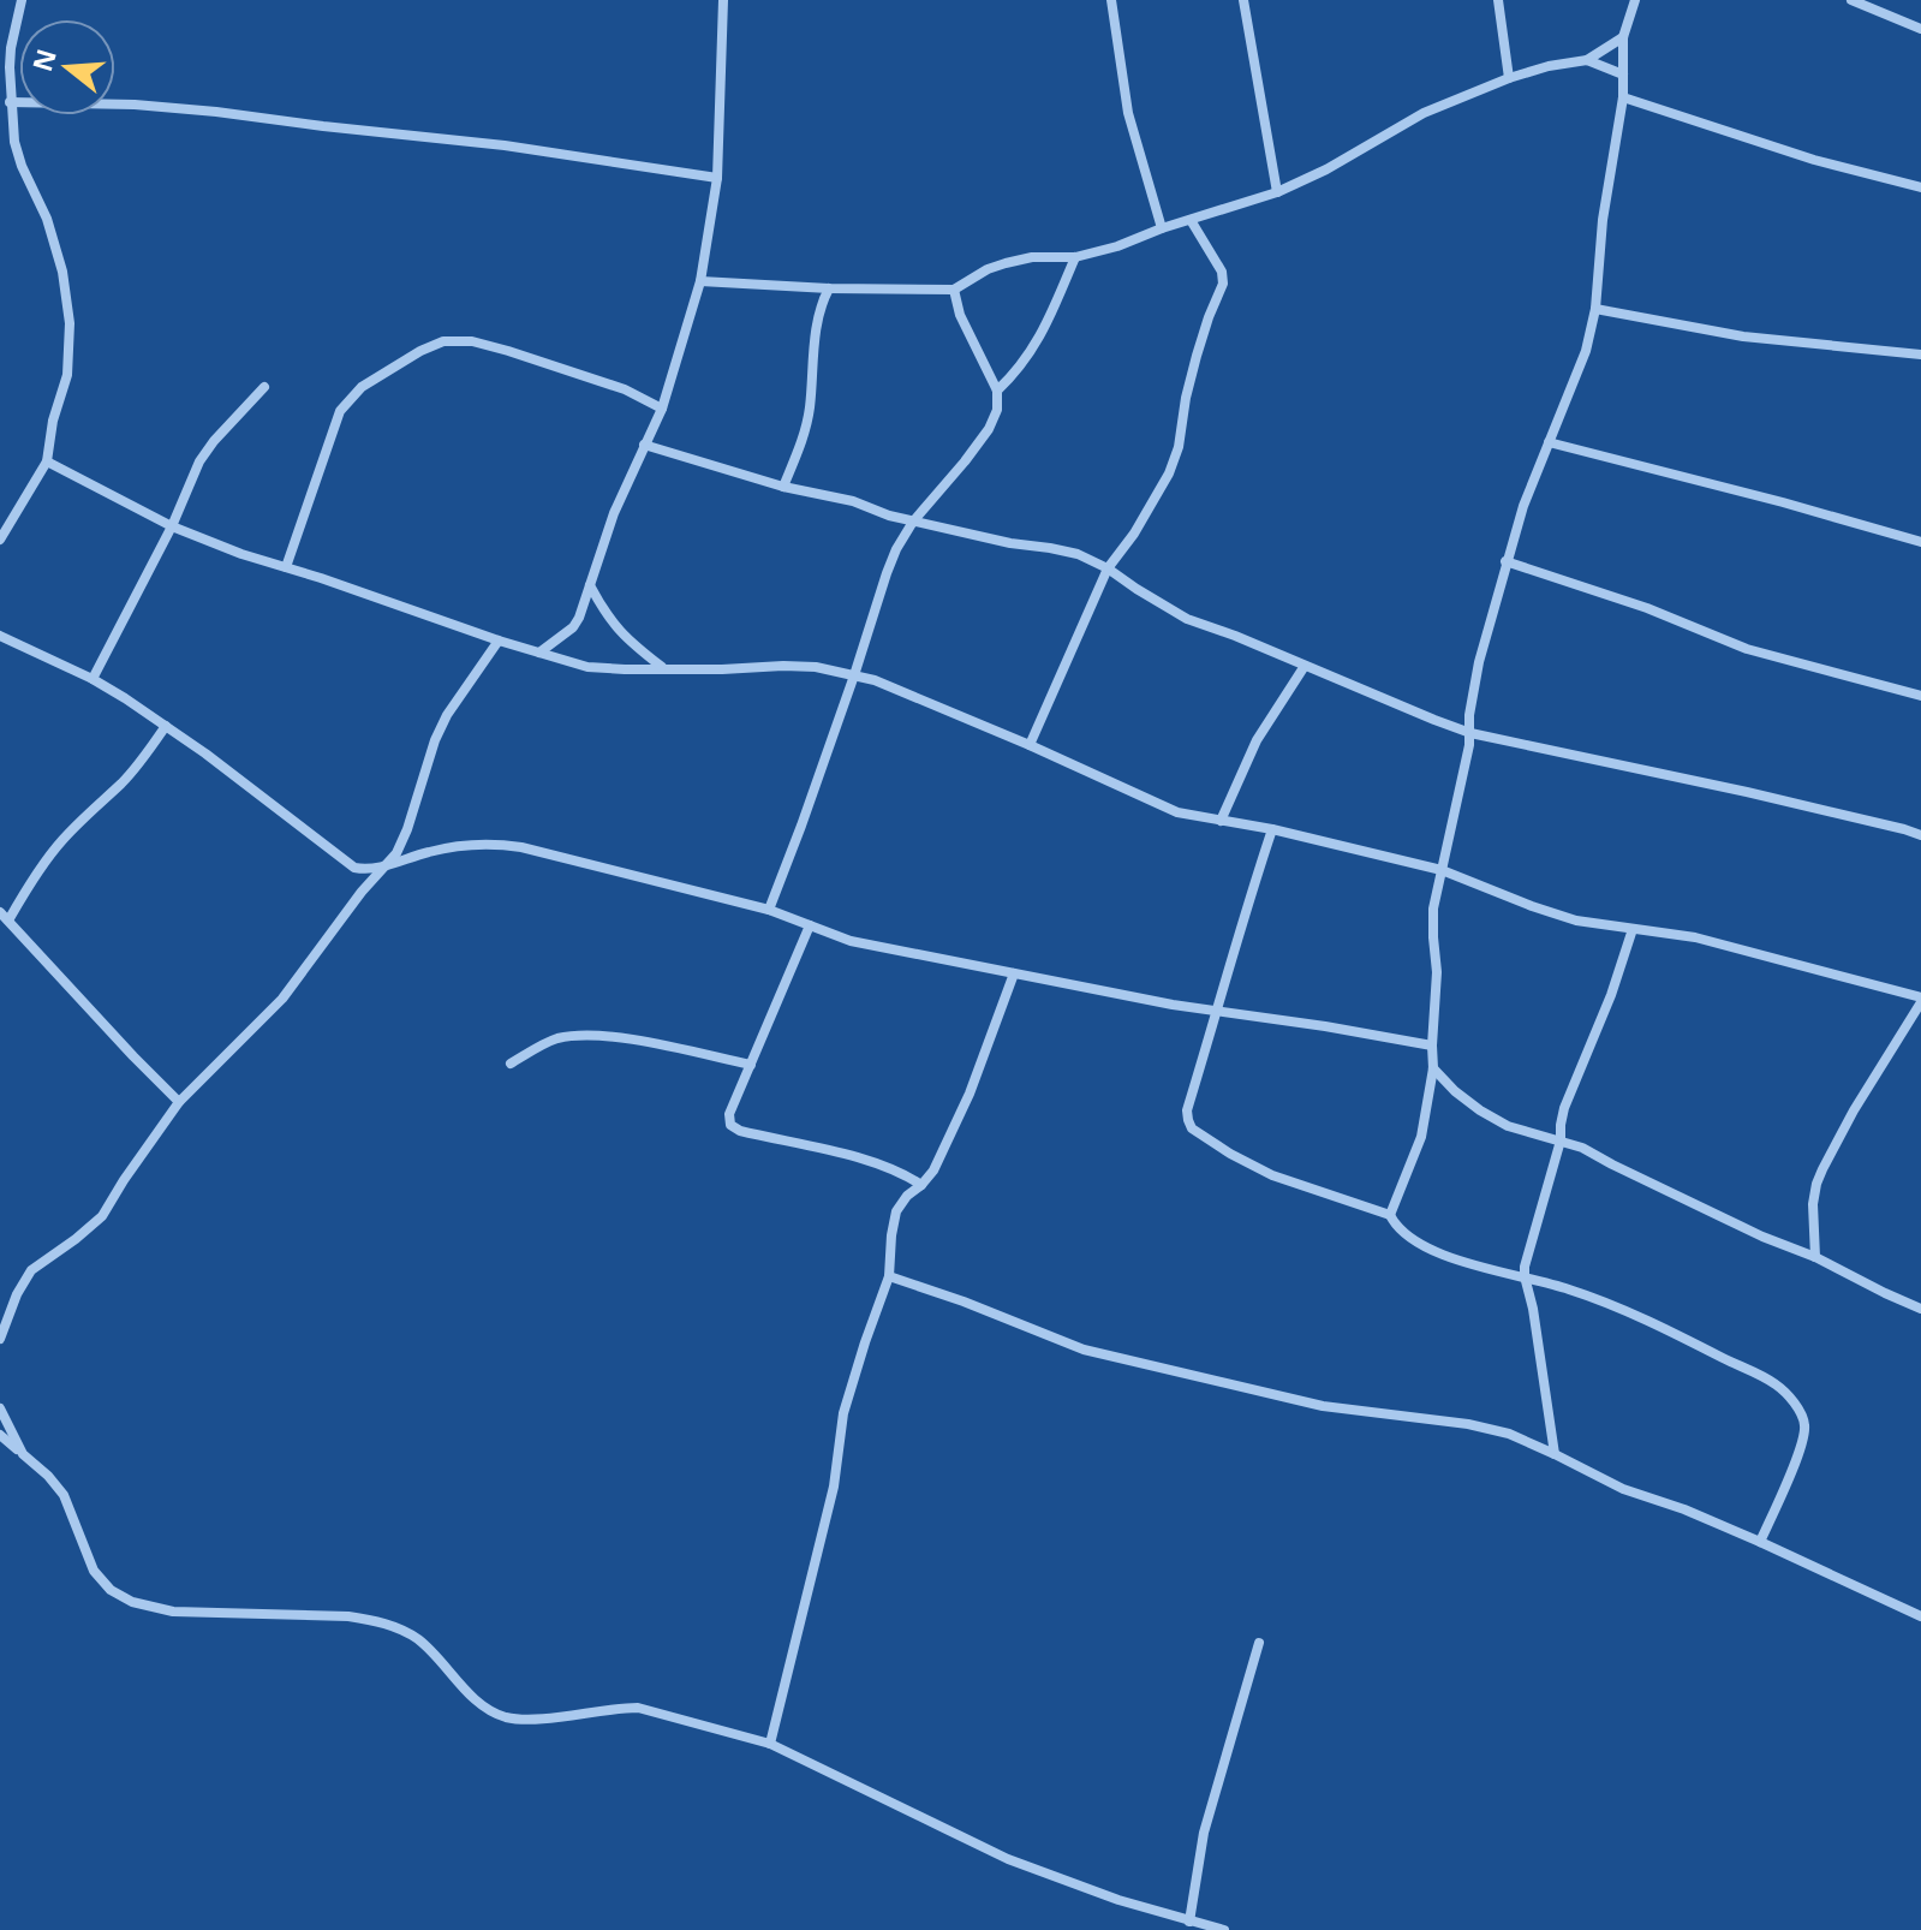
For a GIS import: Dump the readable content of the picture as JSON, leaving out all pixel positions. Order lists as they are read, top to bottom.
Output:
{
  "north": "left"
}
